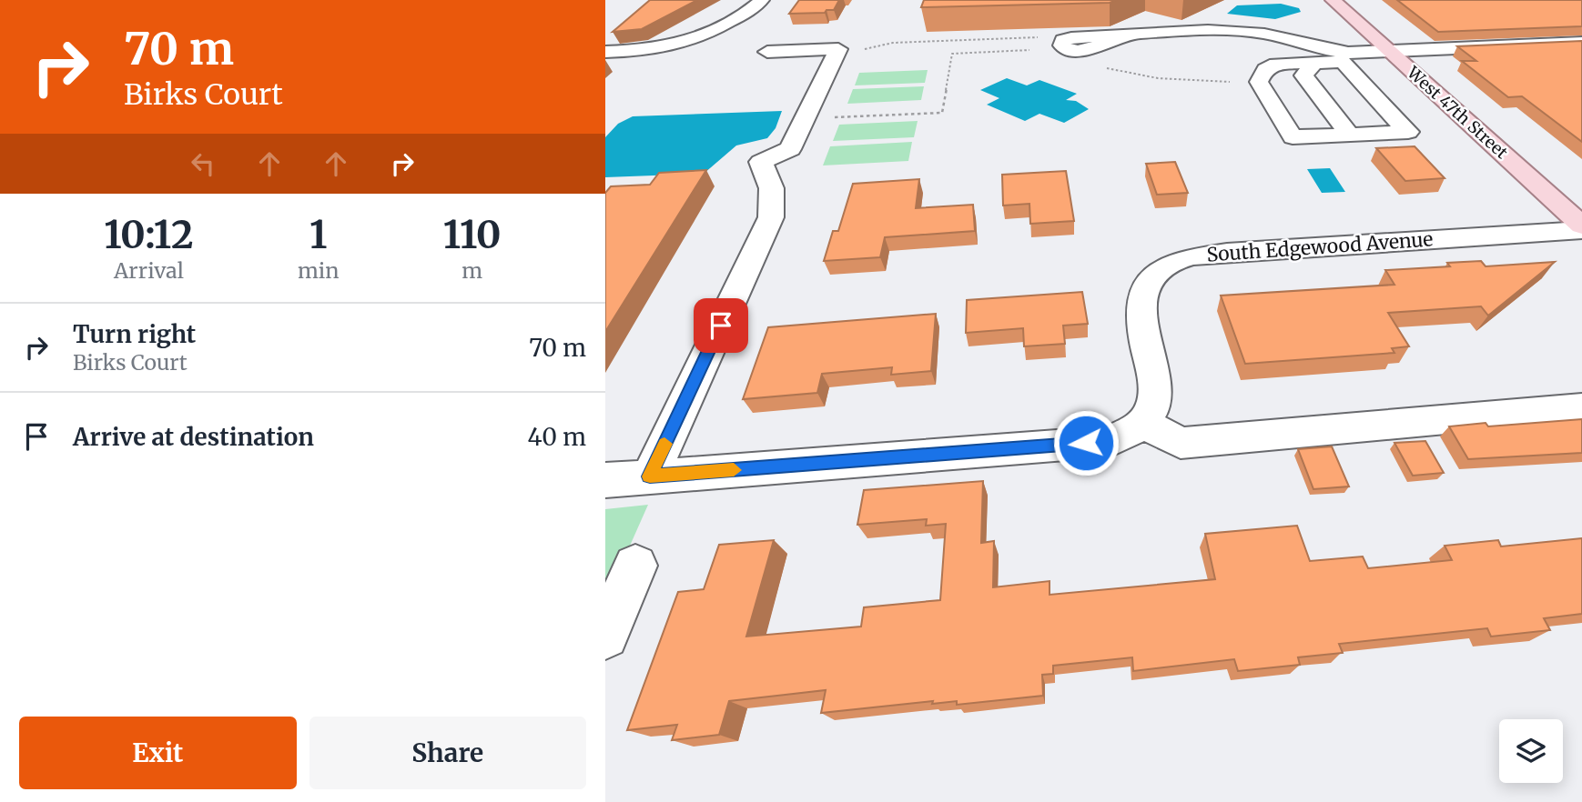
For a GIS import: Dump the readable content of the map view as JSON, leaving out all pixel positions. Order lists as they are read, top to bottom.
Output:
{
  "streets": {
    "main road": ["West 47th Street"],
    "street": ["South Edgewood Avenue"]
  },
  "crossings": [
    ["West 47th Street", "South Edgewood Avenue"]
  ],
  "page": {
    "turn": ["70 m", "Birks Court"],
    "eta": [
      "10:12",
      "Arrival",
      "1",
      "min",
      "110",
      "m"
    ],
    "list": [
      {
        "name": "Turn right",
        "note": "Birks Court",
        "value": "70 m"
      },
      {
        "name": "Arrive at destination",
        "value": "40 m"
      }
    ],
    "buttons": ["Exit", "Share"]
  }
}
